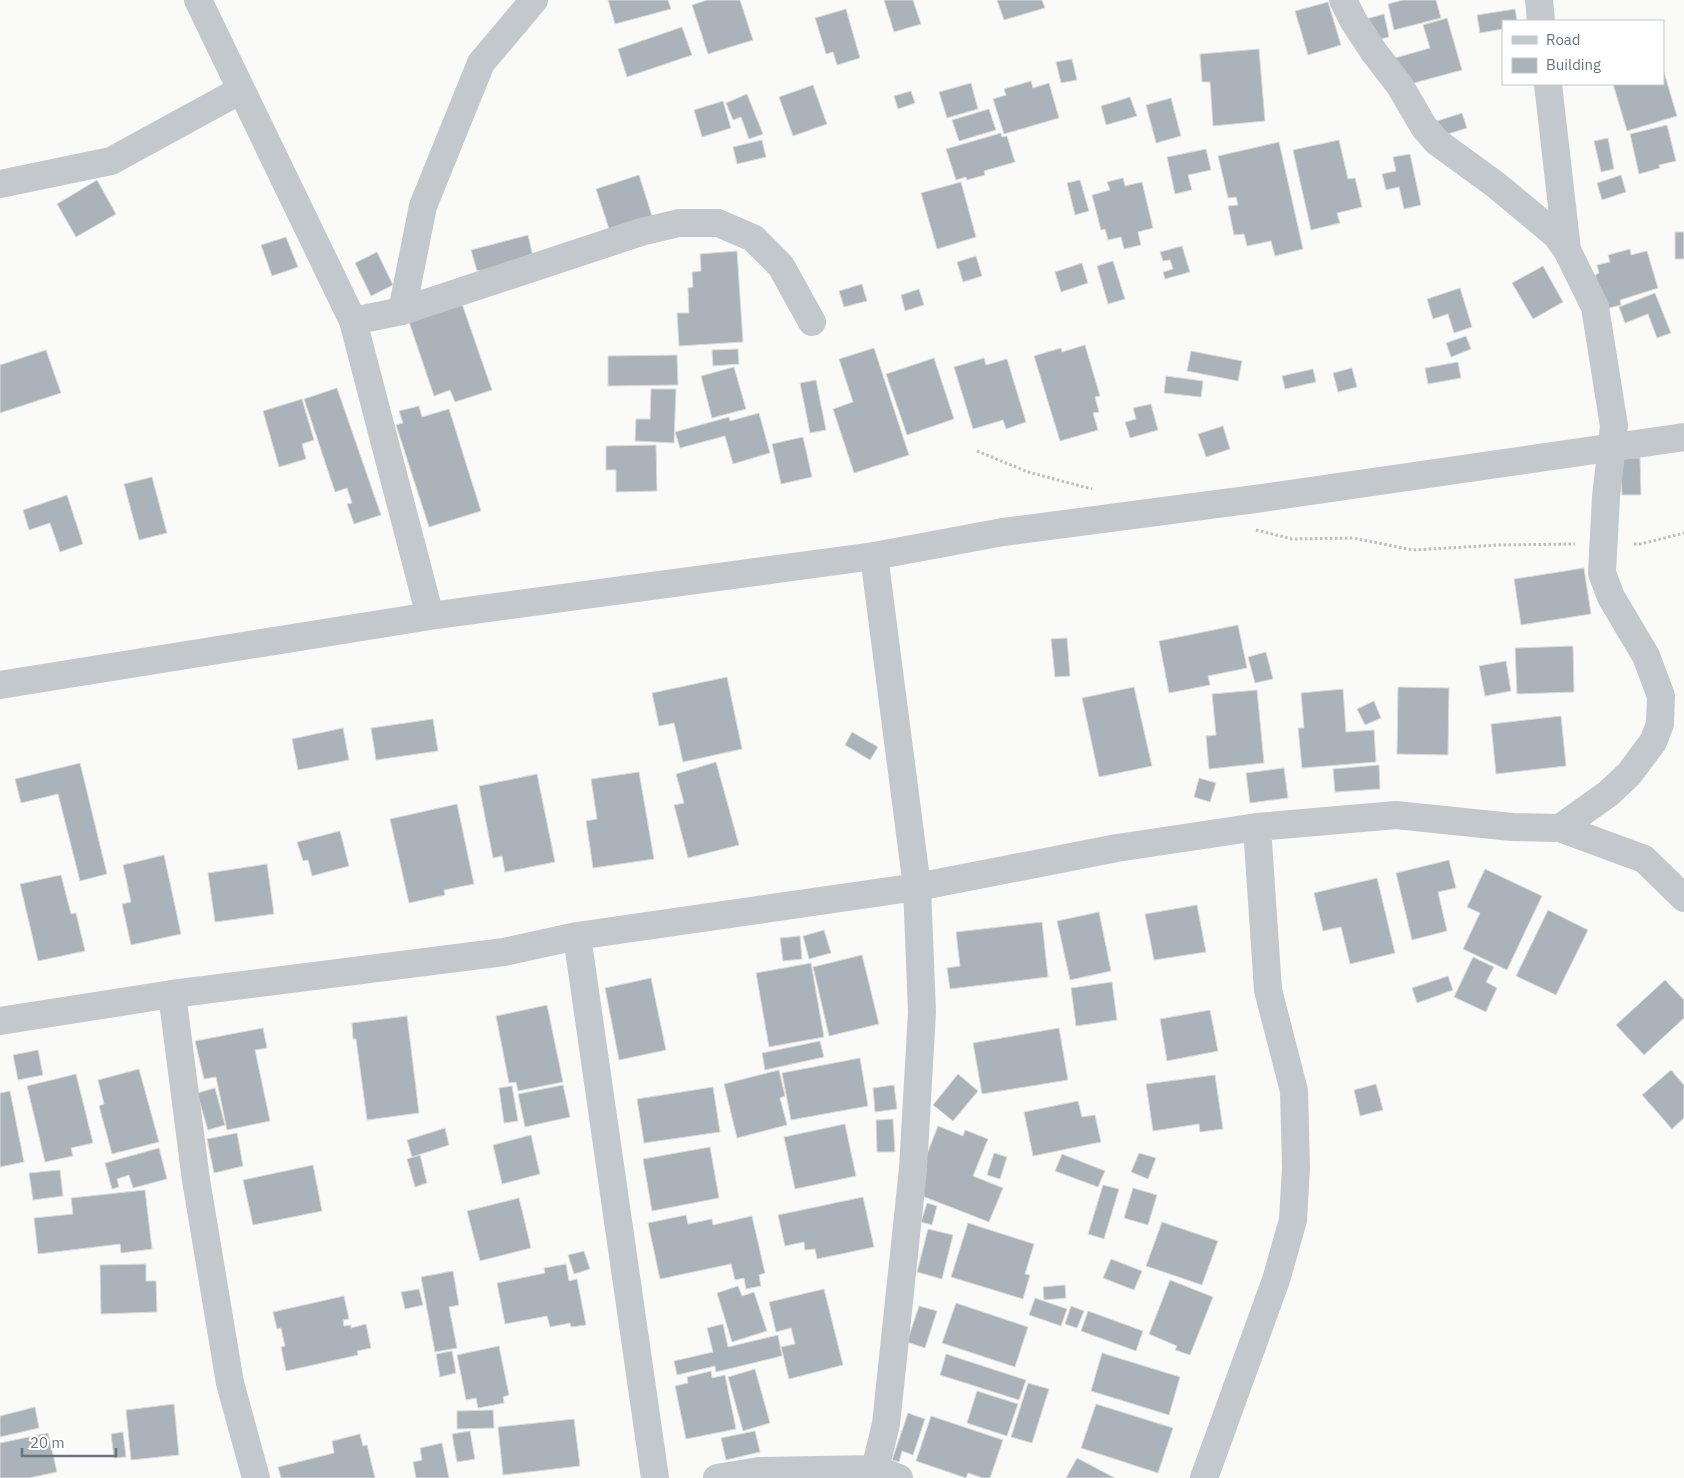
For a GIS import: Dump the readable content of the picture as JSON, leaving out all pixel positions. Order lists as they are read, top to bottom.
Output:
{
  "legend": ["Road", "Building"],
  "scale_bar": "20 m"
}
